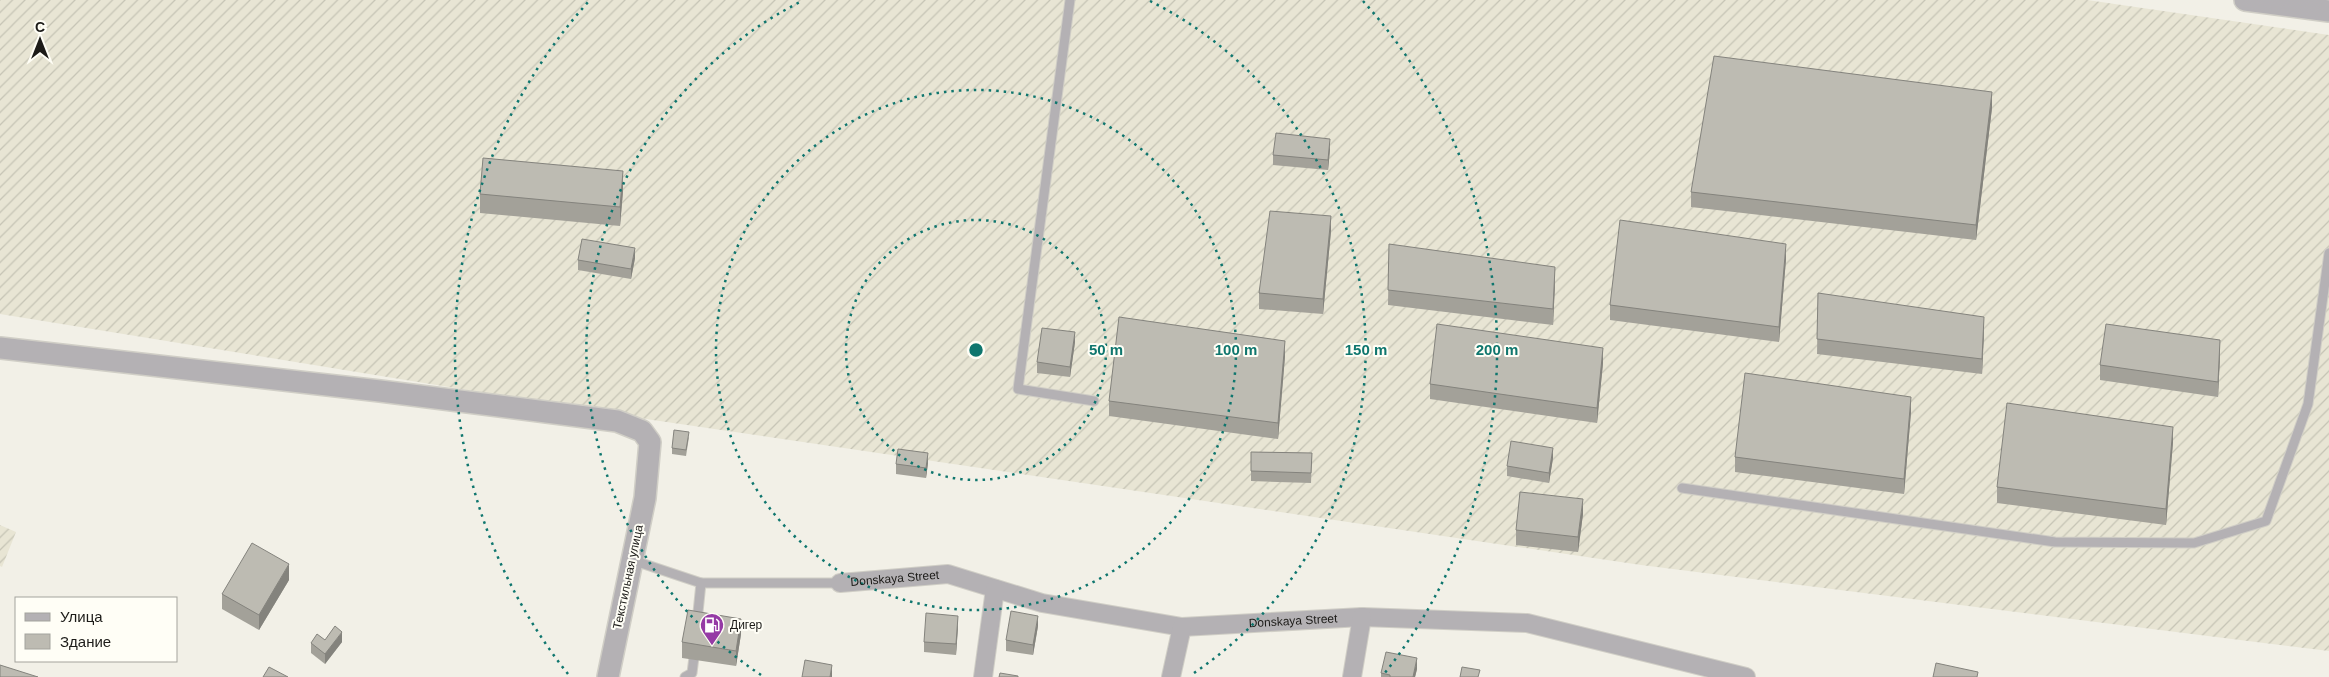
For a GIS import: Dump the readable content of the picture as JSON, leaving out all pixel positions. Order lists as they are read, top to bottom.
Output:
{
  "streets": {
    "street": ["Текстильная улица", "Donskaya Street"]
  },
  "places": {
    "fuel station": ["Дигер"]
  },
  "legend": ["Улица", "Здание"],
  "north": "top",
  "rings": [
    "50 m",
    "100 m",
    "150 m",
    "200 m"
  ]
}
